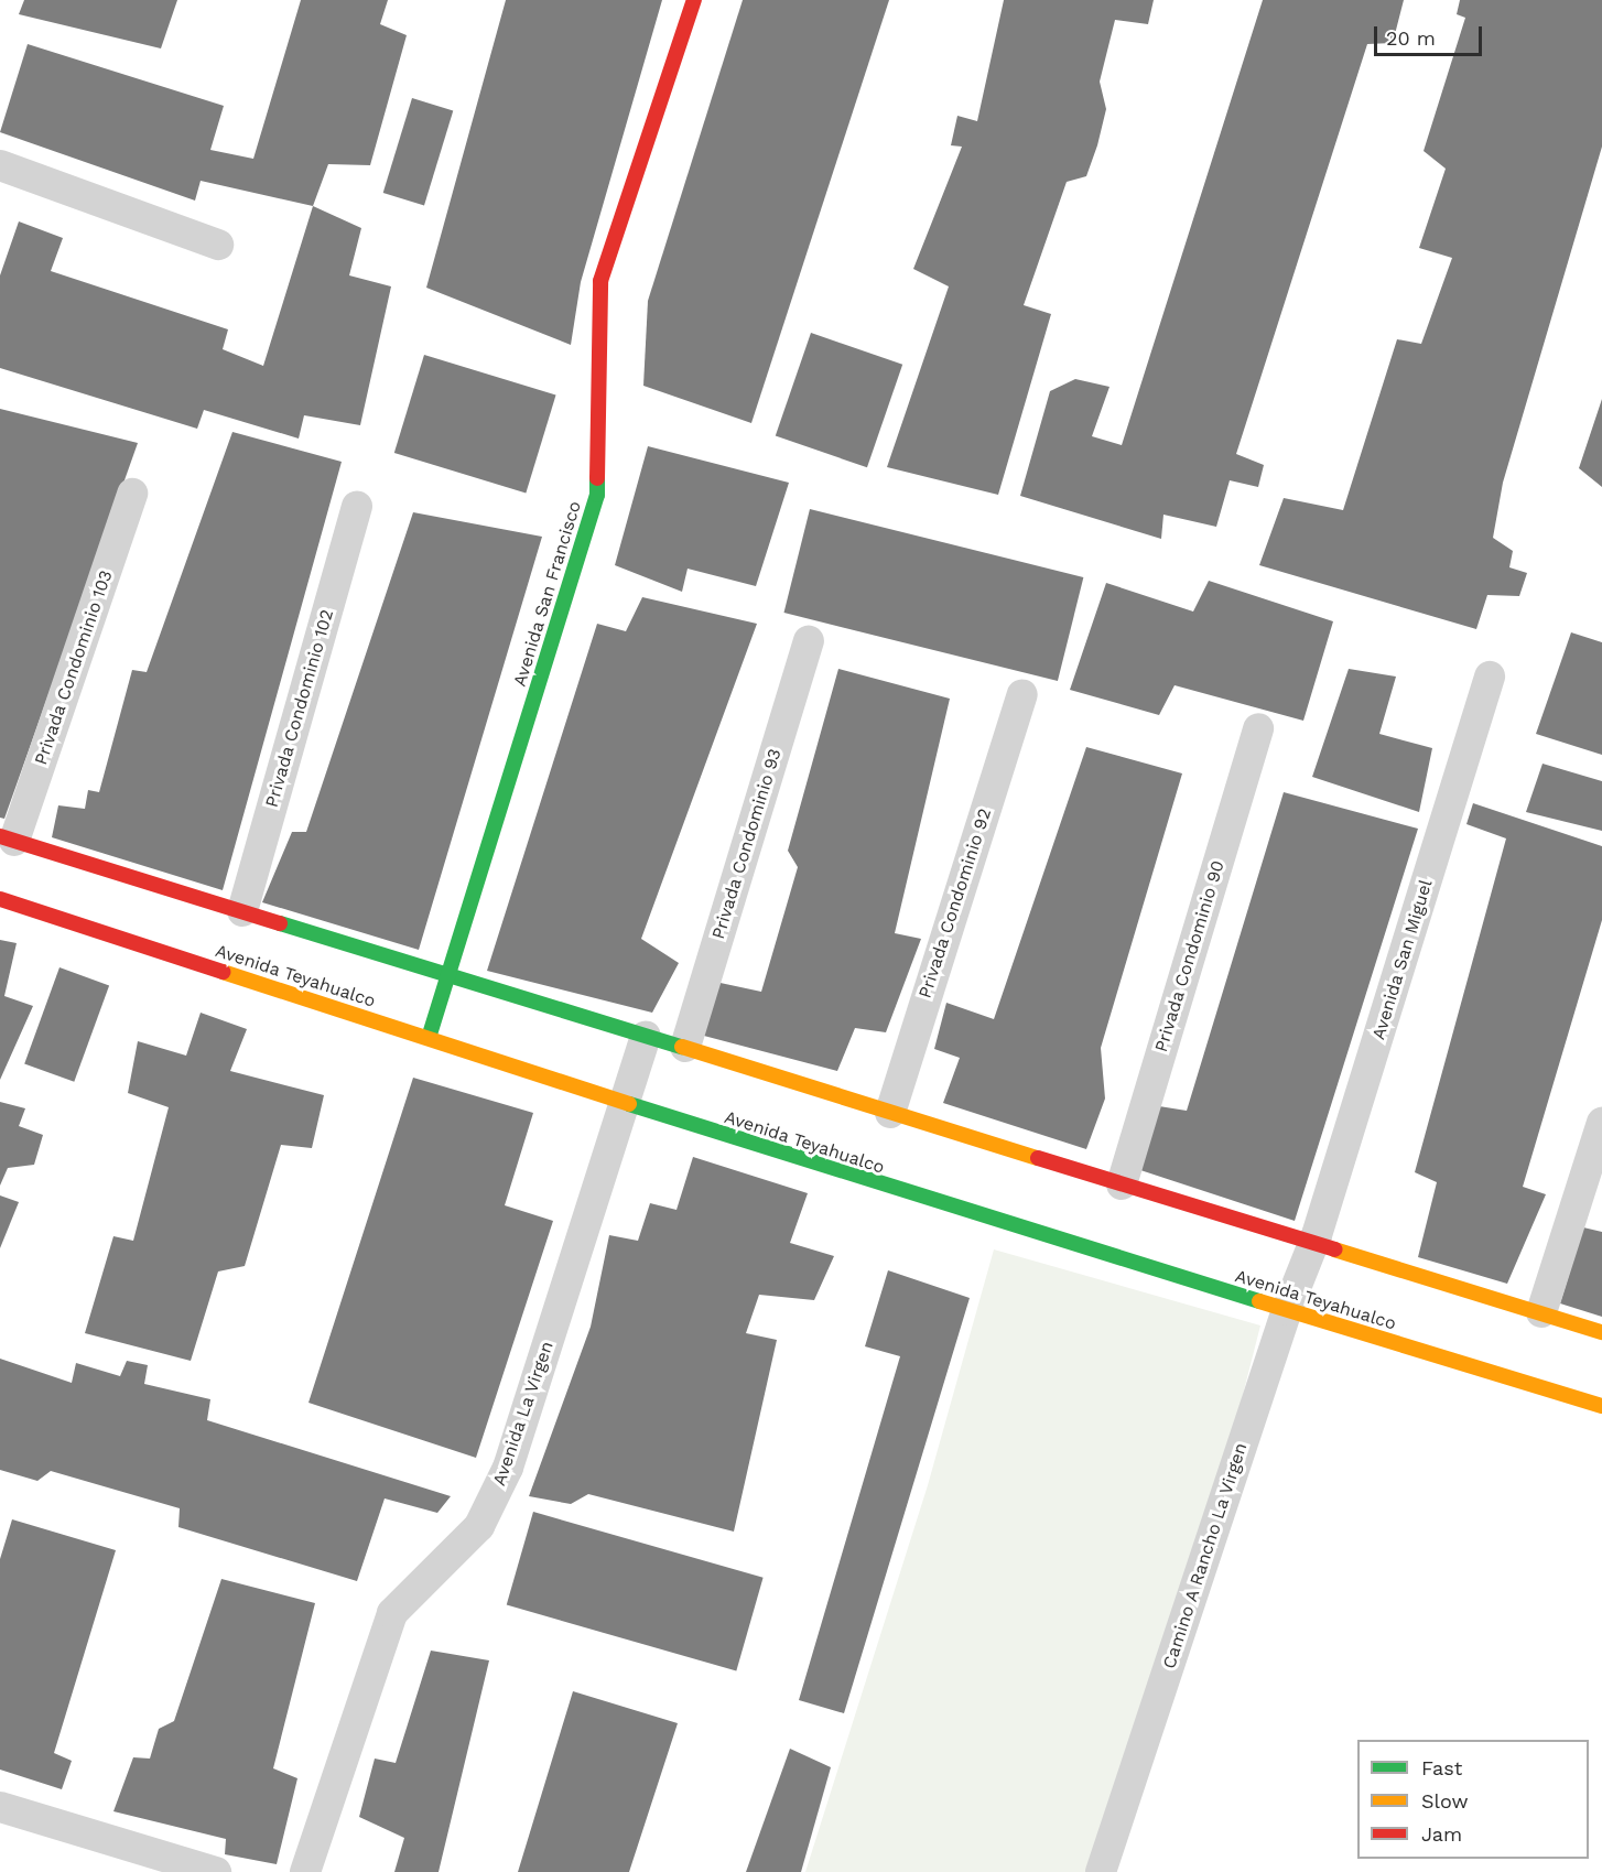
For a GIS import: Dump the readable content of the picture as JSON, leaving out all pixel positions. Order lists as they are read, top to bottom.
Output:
{
  "streets": {
    "main road": ["Avenida San Francisco", "Avenida Teyahualco"],
    "street": [
      "Privada Condominio 103",
      "Privada Condominio 102",
      "Privada Condominio 93",
      "Privada Condominio 92",
      "Privada Condominio 90",
      "Avenida San Miguel",
      "Avenida La Virgen",
      "Camino A Rancho La Virgen"
    ]
  },
  "crossings": [
    ["Avenida San Francisco", "Avenida Teyahualco"],
    ["Avenida San Miguel", "Camino A Rancho La Virgen"],
    ["Avenida Teyahualco", "Avenida La Virgen"],
    ["Avenida Teyahualco", "Camino A Rancho La Virgen"]
  ],
  "legend": ["Fast", "Slow", "Jam"],
  "scale_bar": "20 m"
}
